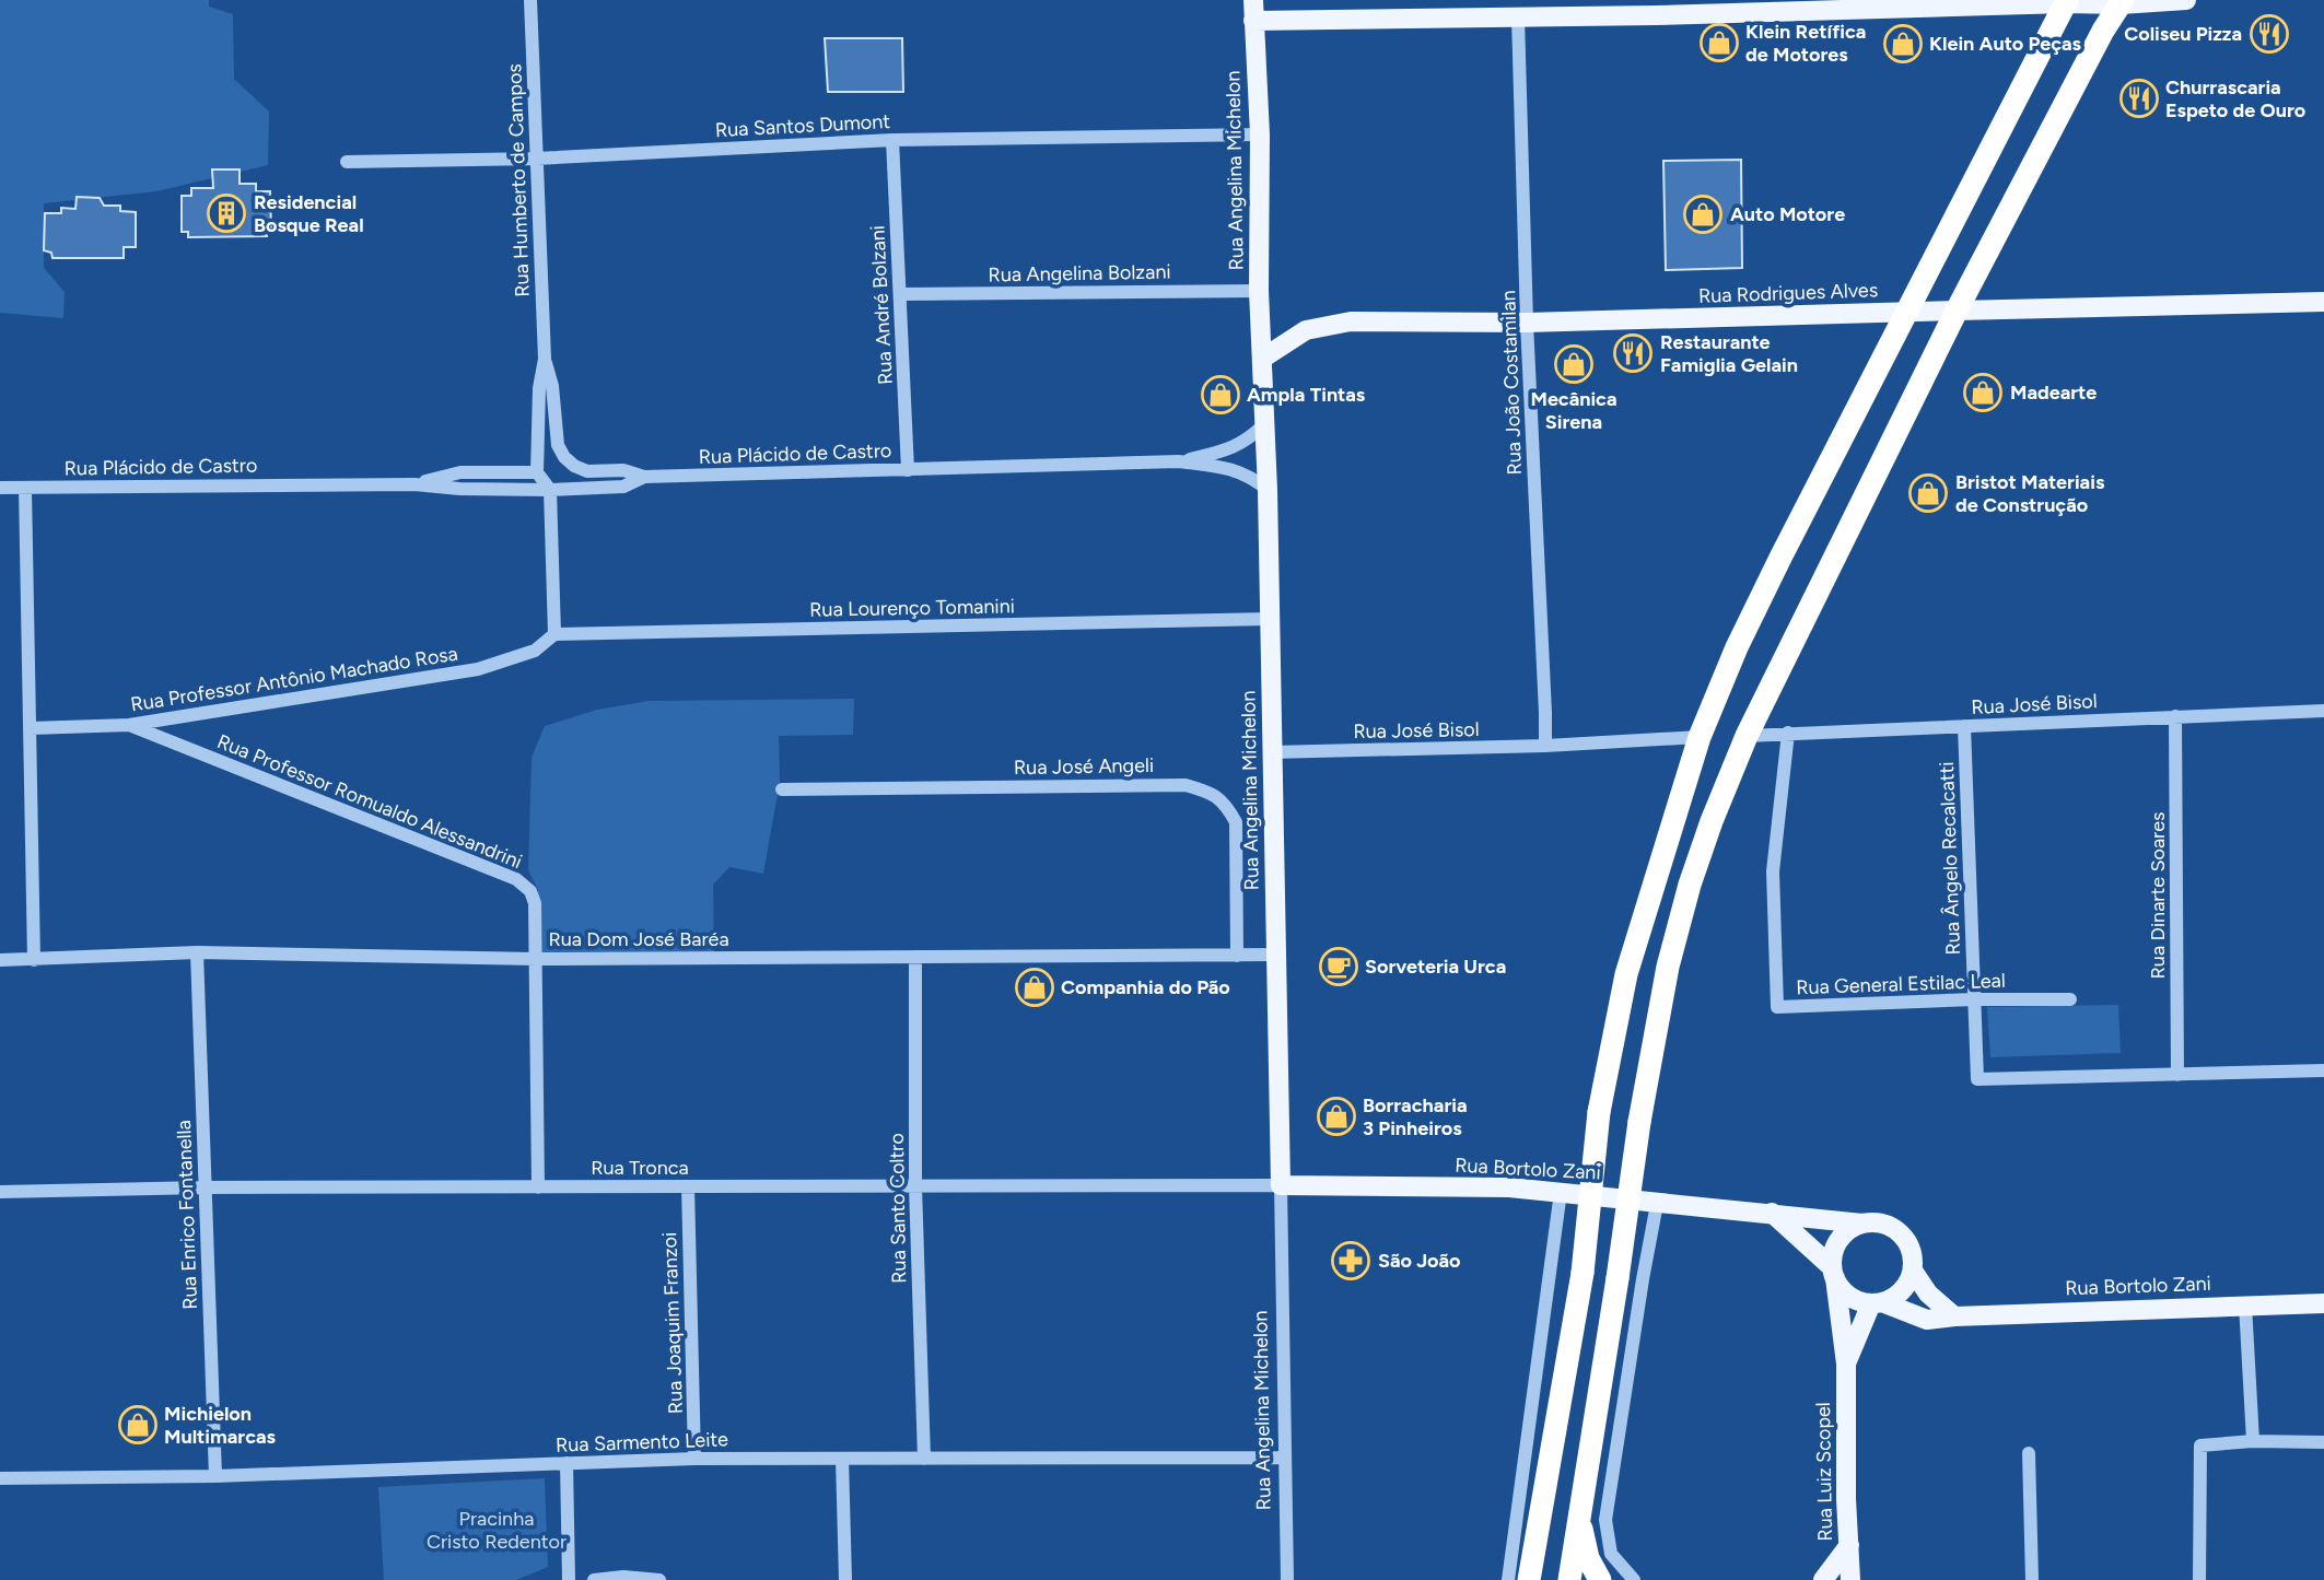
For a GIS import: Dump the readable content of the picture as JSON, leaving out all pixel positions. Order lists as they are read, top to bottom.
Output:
{
  "streets": {
    "main road": [
      "Rua Angelina Michelon",
      "Rua Rodrigues Alves",
      "Rua Bortolo Zani",
      "Rua Luiz Scopel"
    ],
    "street": [
      "Rua Santos Dumont",
      "Rua Humberto de Campos",
      "Rua Angelina Bolzani",
      "Rua André Bolzani",
      "Rua João Costamilan",
      "Rua Plácido de Castro",
      "Rua Lourenço Tomanini",
      "Rua Professor Antônio Machado Rosa",
      "Rua José Bisol",
      "Rua José Angeli",
      "Rua Professor Romualdo Alessandrini",
      "Rua Ângelo Recalcatti",
      "Rua Dinarte Soares",
      "Rua Dom José Baréa",
      "Rua General Estilac Leal",
      "Rua Tronca",
      "Rua Santo Coltro",
      "Rua Enrico Fontanella",
      "Rua Joaquim Franzoi",
      "Rua Sarmento Leite"
    ]
  },
  "crossings": [
    ["Rua Santos Dumont", "Rua Angelina Michelon"],
    ["Rua Santos Dumont", "Rua Humberto de Campos"],
    ["Rua Santos Dumont", "Rua André Bolzani"],
    ["Rua Angelina Michelon", "Rua Angelina Bolzani"],
    ["Rua Angelina Michelon", "Rua Rodrigues Alves"],
    ["Rua Angelina Michelon", "Rua Plácido de Castro"],
    ["Rua Angelina Michelon", "Rua Lourenço Tomanini"],
    ["Rua Angelina Michelon", "Rua José Bisol"],
    ["Rua Angelina Michelon", "Rua Dom José Baréa"],
    ["Rua Angelina Michelon", "Rua Tronca"],
    ["Rua Angelina Michelon", "Rua Bortolo Zani"],
    ["Rua Angelina Michelon", "Rua Sarmento Leite"],
    ["Rua Humberto de Campos", "Rua Plácido de Castro"],
    ["Rua Angelina Bolzani", "Rua André Bolzani"],
    ["Rua Rodrigues Alves", "Rua João Costamilan"],
    ["Rua André Bolzani", "Rua Plácido de Castro"],
    ["Rua João Costamilan", "Rua José Bisol"],
    ["Rua Lourenço Tomanini", "Rua Professor Antônio Machado Rosa"],
    ["Rua Professor Antônio Machado Rosa", "Rua Professor Romualdo Alessandrini"],
    ["Rua José Bisol", "Rua Ângelo Recalcatti"],
    ["Rua José Bisol", "Rua Dinarte Soares"],
    ["Rua José Bisol", "Rua General Estilac Leal"],
    ["Rua José Angeli", "Rua Dom José Baréa"],
    ["Rua Professor Romualdo Alessandrini", "Rua Dom José Baréa"],
    ["Rua Professor Romualdo Alessandrini", "Rua Tronca"],
    ["Rua Ângelo Recalcatti", "Rua Dinarte Soares"],
    ["Rua Ângelo Recalcatti", "Rua General Estilac Leal"],
    ["Rua Dom José Baréa", "Rua Santo Coltro"],
    ["Rua Dom José Baréa", "Rua Enrico Fontanella"],
    ["Rua Tronca", "Rua Bortolo Zani"],
    ["Rua Tronca", "Rua Santo Coltro"],
    ["Rua Tronca", "Rua Enrico Fontanella"],
    ["Rua Tronca", "Rua Joaquim Franzoi"],
    ["Rua Bortolo Zani", "Rua Luiz Scopel"],
    ["Rua Santo Coltro", "Rua Sarmento Leite"],
    ["Rua Enrico Fontanella", "Rua Sarmento Leite"],
    ["Rua Joaquim Franzoi", "Rua Sarmento Leite"]
  ],
  "parks": ["Pracinha Cristo Redentor"],
  "places": {
    "restaurant": ["Coliseu Pizza", "Churrascaria Espeto de Ouro", "Restaurante Famiglia Gelain"],
    "shop": [
      "Klein Retífica de Motores",
      "Klein Auto Peças",
      "Auto Motore",
      "Mecânica Sirena",
      "Madearte",
      "Ampla Tintas",
      "Bristot Materiais de Construção",
      "Companhia do Pão",
      "Borracharia 3 Pinheiros",
      "Michielon Multimarcas"
    ],
    "building": ["Residencial Bosque Real"],
    "cafe": ["Sorveteria Urca"],
    "pharmacy": ["São João"]
  }
}
